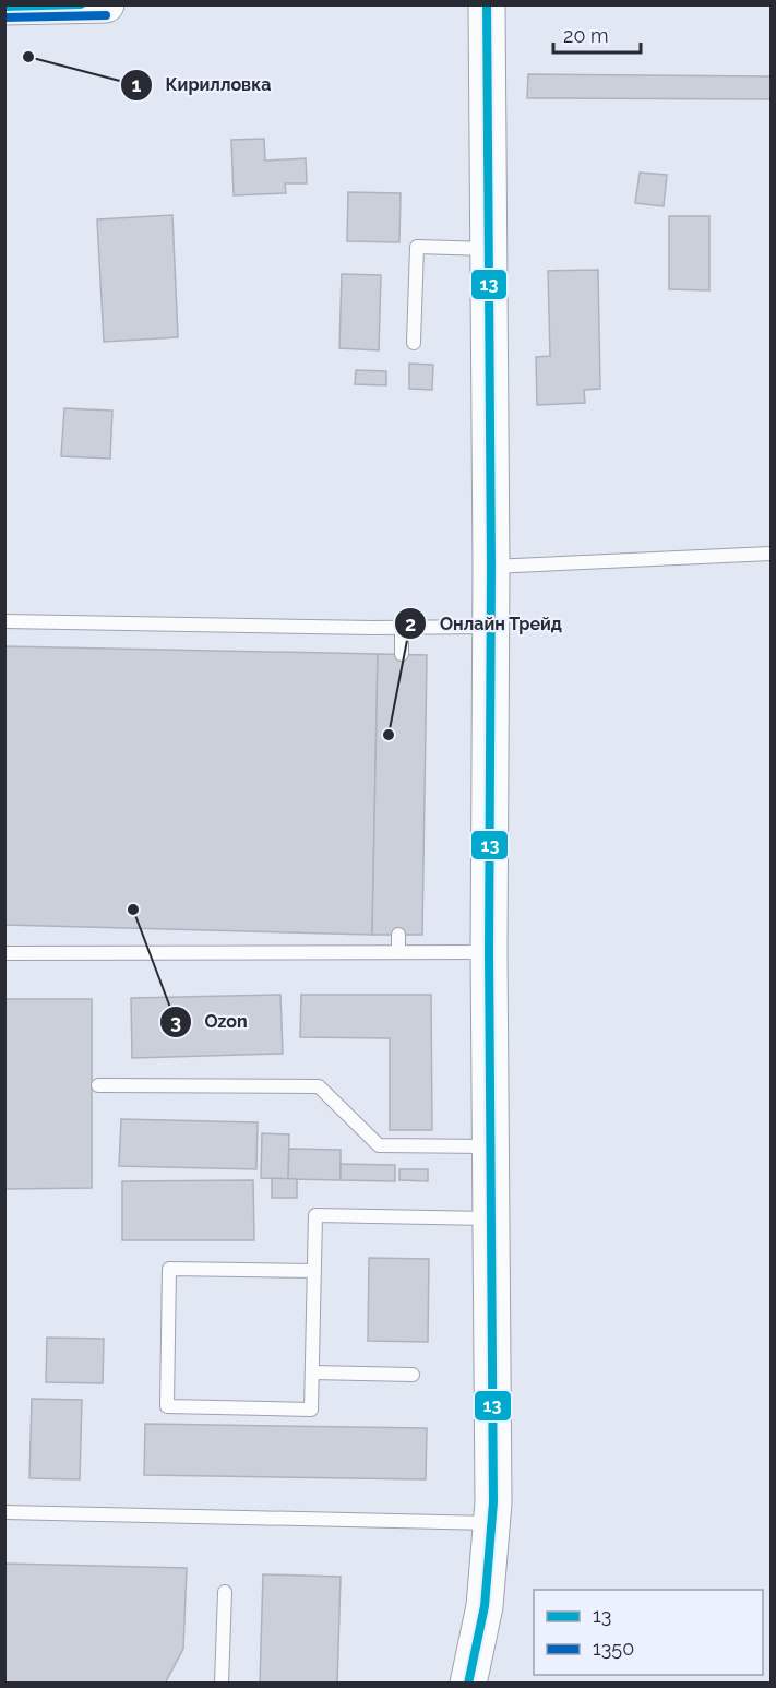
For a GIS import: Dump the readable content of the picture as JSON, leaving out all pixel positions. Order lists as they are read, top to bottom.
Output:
{
  "places": ["Кирилловка", "Онлайн Трейд", "Ozon"],
  "lines": ["transit line 13", "transit line 1350"],
  "legend": ["13", "1350"],
  "scale_bar": "20 m"
}
